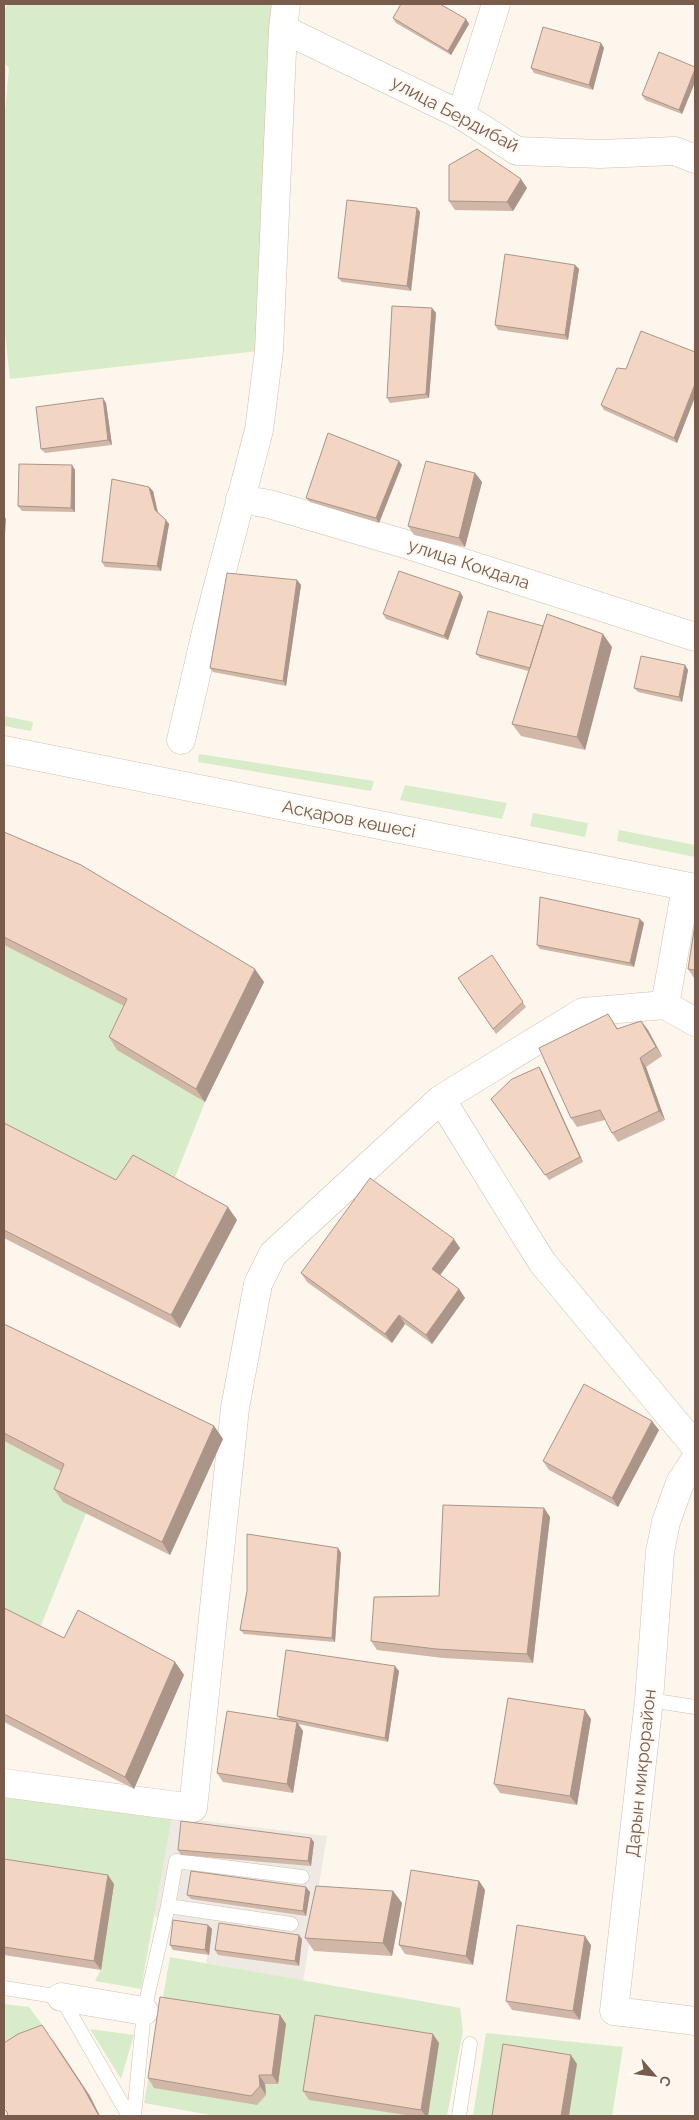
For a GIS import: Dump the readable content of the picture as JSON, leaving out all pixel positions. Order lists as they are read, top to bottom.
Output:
{
  "streets": {
    "street": [
      "улица Бердибай",
      "улица Кокдала",
      "Асқаров көшесі",
      "Дарын микрорайон"
    ]
  },
  "north": "bottom right"
}
